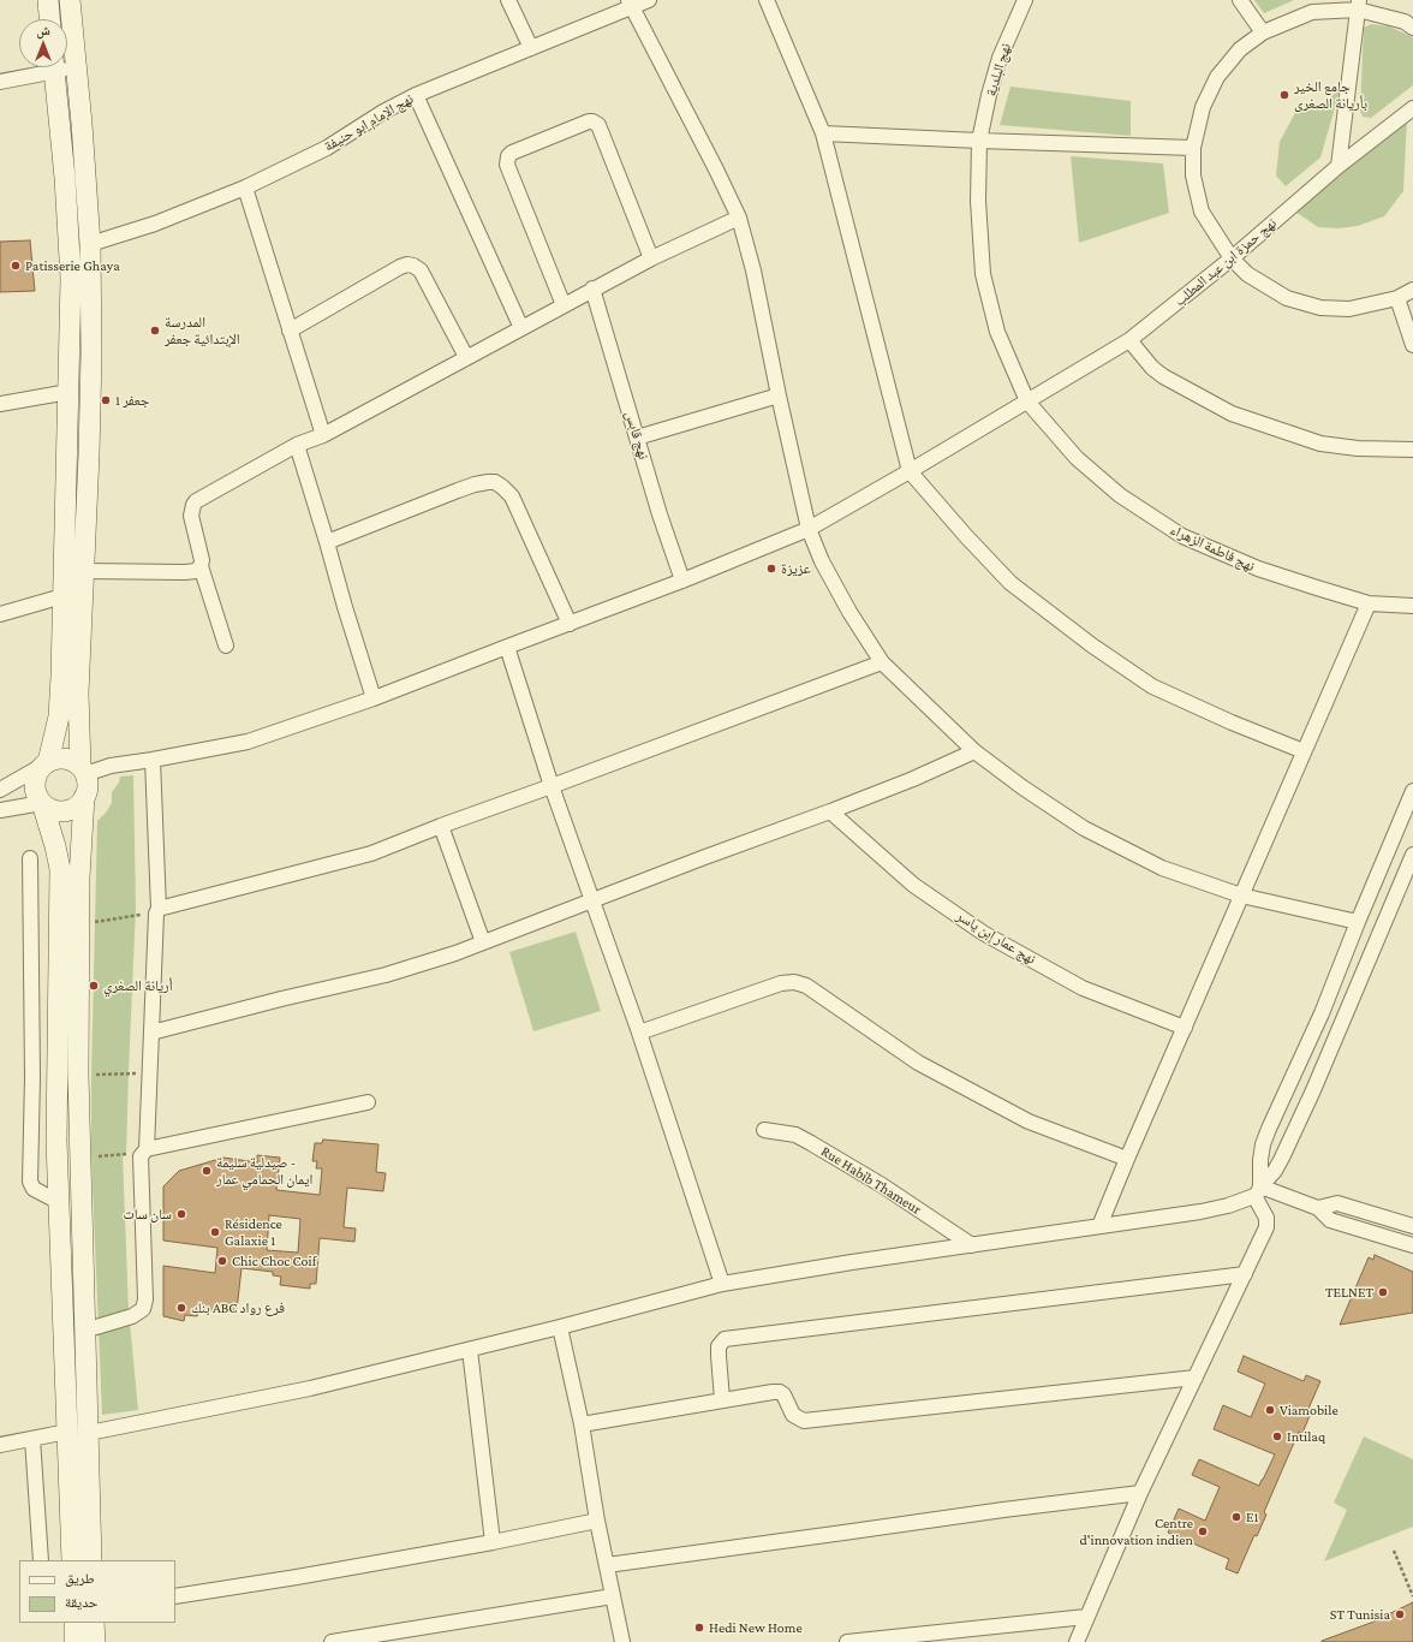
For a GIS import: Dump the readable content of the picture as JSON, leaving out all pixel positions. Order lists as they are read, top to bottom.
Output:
{
  "streets": {
    "street": [
      "نهج البلدية",
      "نهج الإمام ابو حنيفة",
      "نهج حمزة ابن عبد المطلب",
      "نهج قابس",
      "نهج فاطمة الزهراء",
      "نهج عمار إبن ياسر",
      "Rue Habib Thameur"
    ]
  },
  "crossings": [
    ["نهج البلدية", "نهج حمزة ابن عبد المطلب"],
    ["نهج البلدية", "نهج فاطمة الزهراء"],
    ["نهج حمزة ابن عبد المطلب", "نهج قابس"],
    ["نهج حمزة ابن عبد المطلب", "نهج فاطمة الزهراء"]
  ],
  "places": [
    "جامع الخير بأريانة الصغرى",
    "Patisserie Ghaya",
    "المدرسة الإبتدائية جعفر",
    "جعفر 1",
    "عزيزة",
    "أريانة الصغري",
    "صيدلية سليمة - ايمان الحمامي عمار",
    "سان سات",
    "Résidence Galaxie 1",
    "Chic Choc Coif",
    "TELNET",
    "بنك ABC فرع رواد",
    "Viamobile",
    "Intilaq",
    "E1",
    "Centre d'innovation indien",
    "ST Tunisia",
    "Hedi New Home"
  ],
  "legend": ["طريق", "حديقة"],
  "north": "top"
}
